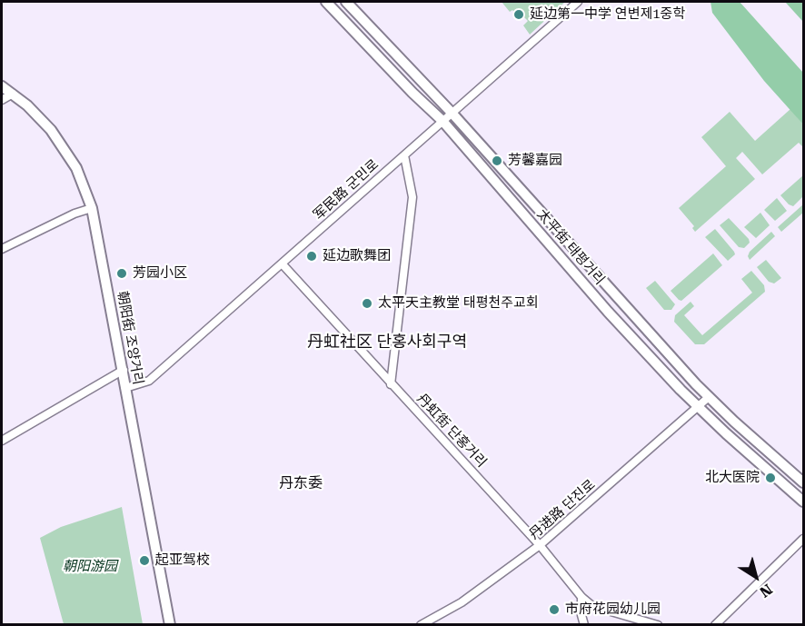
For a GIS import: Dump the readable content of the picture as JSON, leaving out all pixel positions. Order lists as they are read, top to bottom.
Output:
{
  "streets": {
    "main road": ["太平街 태평거리", "朝阳街 조양거리"],
    "street": ["军民路 군민로", "丹虹街 단홍거리", "丹进路 단진로"]
  },
  "crossings": [
    ["军民路 군민로", "太平街 태평거리"],
    ["军民路 군민로", "朝阳街 조양거리"],
    ["军民路 군민로", "丹虹街 단홍거리"],
    ["太平街 태평거리", "丹进路 단진로"],
    ["丹虹街 단홍거리", "丹进路 단진로"]
  ],
  "districts": ["丹虹社区 단홍사회구역", "丹东委"],
  "parks": ["朝阳游园"],
  "places": [
    "延边第一中学 연변제1중학",
    "芳馨嘉园",
    "延边歌舞团",
    "芳园小区",
    "太平天主教堂 태평천주교회",
    "北大医院",
    "起亚驾校",
    "市府花园幼儿园"
  ],
  "north": "bottom right"
}
